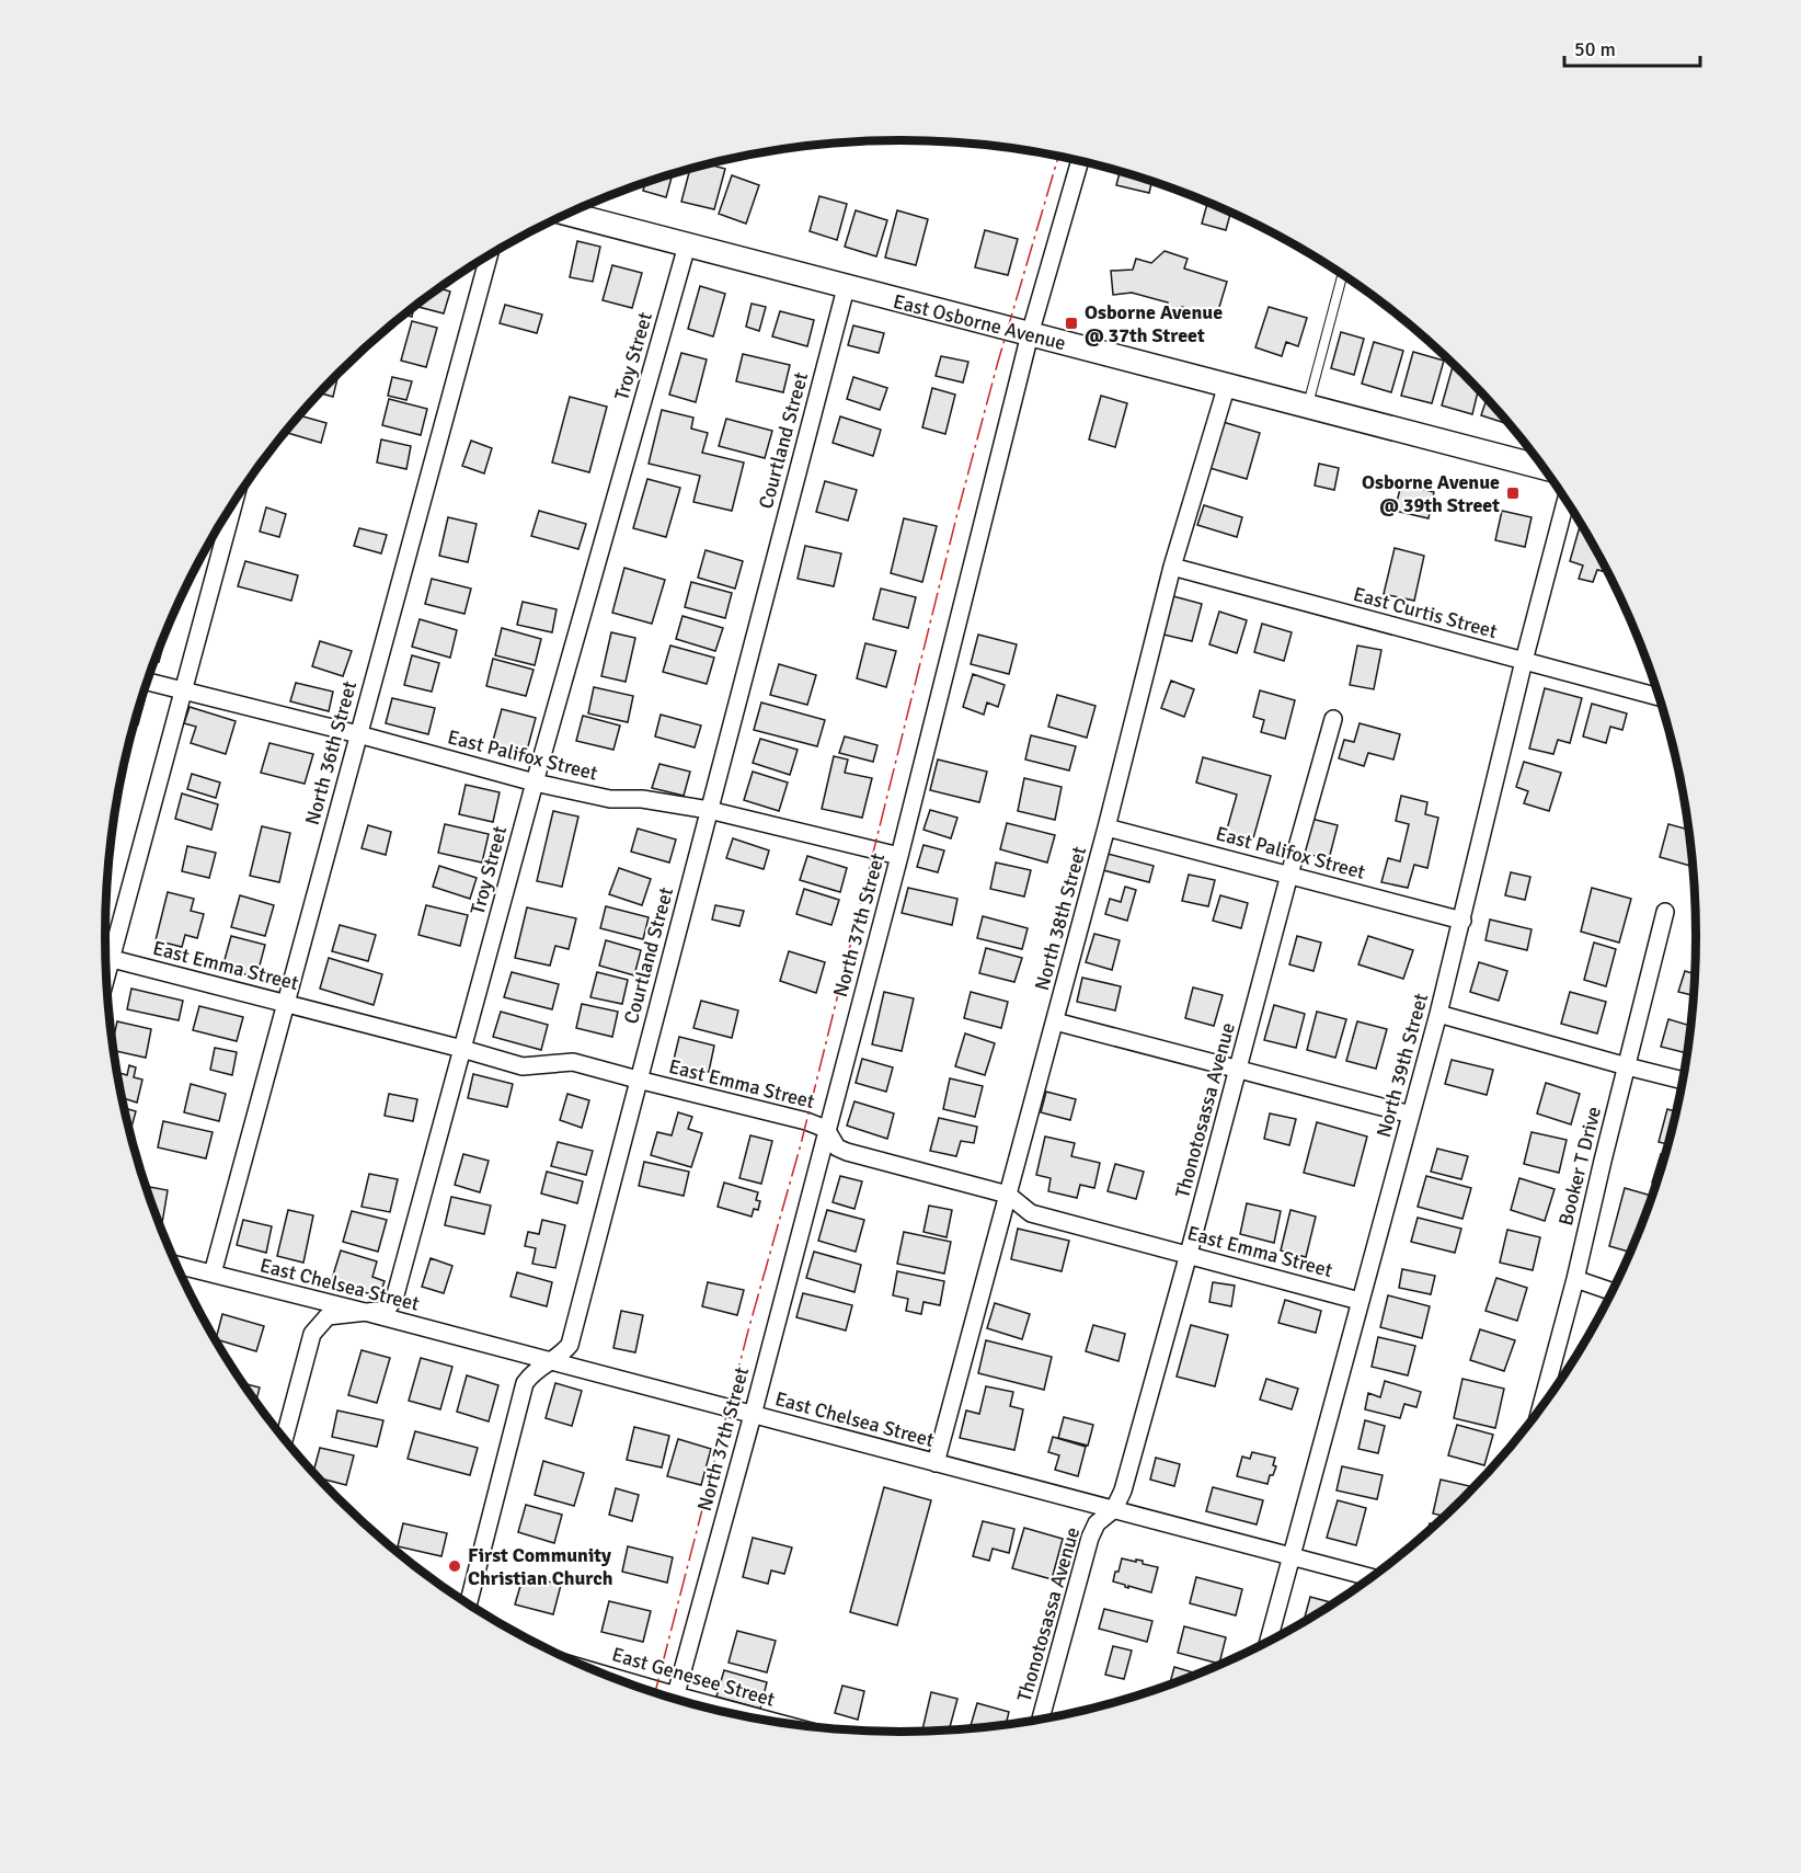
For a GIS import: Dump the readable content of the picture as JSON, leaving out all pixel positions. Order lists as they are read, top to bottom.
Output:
{
  "streets": {
    "street": [
      "East Osborne Avenue",
      "Troy Street",
      "Courtland Street",
      "East Curtis Street",
      "North 36th Street",
      "East Palifox Street",
      "North 38th Street",
      "North 37th Street",
      "East Emma Street",
      "North 39th Street",
      "Thonotosassa Avenue",
      "Booker T Drive",
      "East Chelsea Street",
      "East Genesee Street"
    ]
  },
  "crossings": [
    ["East Osborne Avenue", "Troy Street"],
    ["East Osborne Avenue", "Courtland Street"],
    ["East Osborne Avenue", "North 38th Street"],
    ["East Osborne Avenue", "North 37th Street"],
    ["Troy Street", "East Palifox Street"],
    ["Troy Street", "East Emma Street"],
    ["Troy Street", "East Chelsea Street"],
    ["Courtland Street", "East Palifox Street"],
    ["Courtland Street", "East Emma Street"],
    ["Courtland Street", "East Chelsea Street"],
    ["East Curtis Street", "North 38th Street"],
    ["East Curtis Street", "North 39th Street"],
    ["North 36th Street", "East Palifox Street"],
    ["North 36th Street", "East Emma Street"],
    ["North 36th Street", "East Chelsea Street"],
    ["East Palifox Street", "North 38th Street"],
    ["East Palifox Street", "North 37th Street"],
    ["East Palifox Street", "North 39th Street"],
    ["East Palifox Street", "Thonotosassa Avenue"],
    ["North 38th Street", "East Emma Street"],
    ["North 38th Street", "East Chelsea Street"],
    ["North 37th Street", "East Emma Street"],
    ["North 37th Street", "East Chelsea Street"],
    ["East Emma Street", "North 39th Street"],
    ["East Emma Street", "Thonotosassa Avenue"],
    ["North 39th Street", "East Chelsea Street"],
    ["Thonotosassa Avenue", "East Chelsea Street"]
  ],
  "places": {
    "transit": ["Osborne Avenue @ 37th Street", "Osborne Avenue @ 39th Street"],
    "other": ["First Community Christian Church"]
  },
  "scale_bar": "50 m"
}
